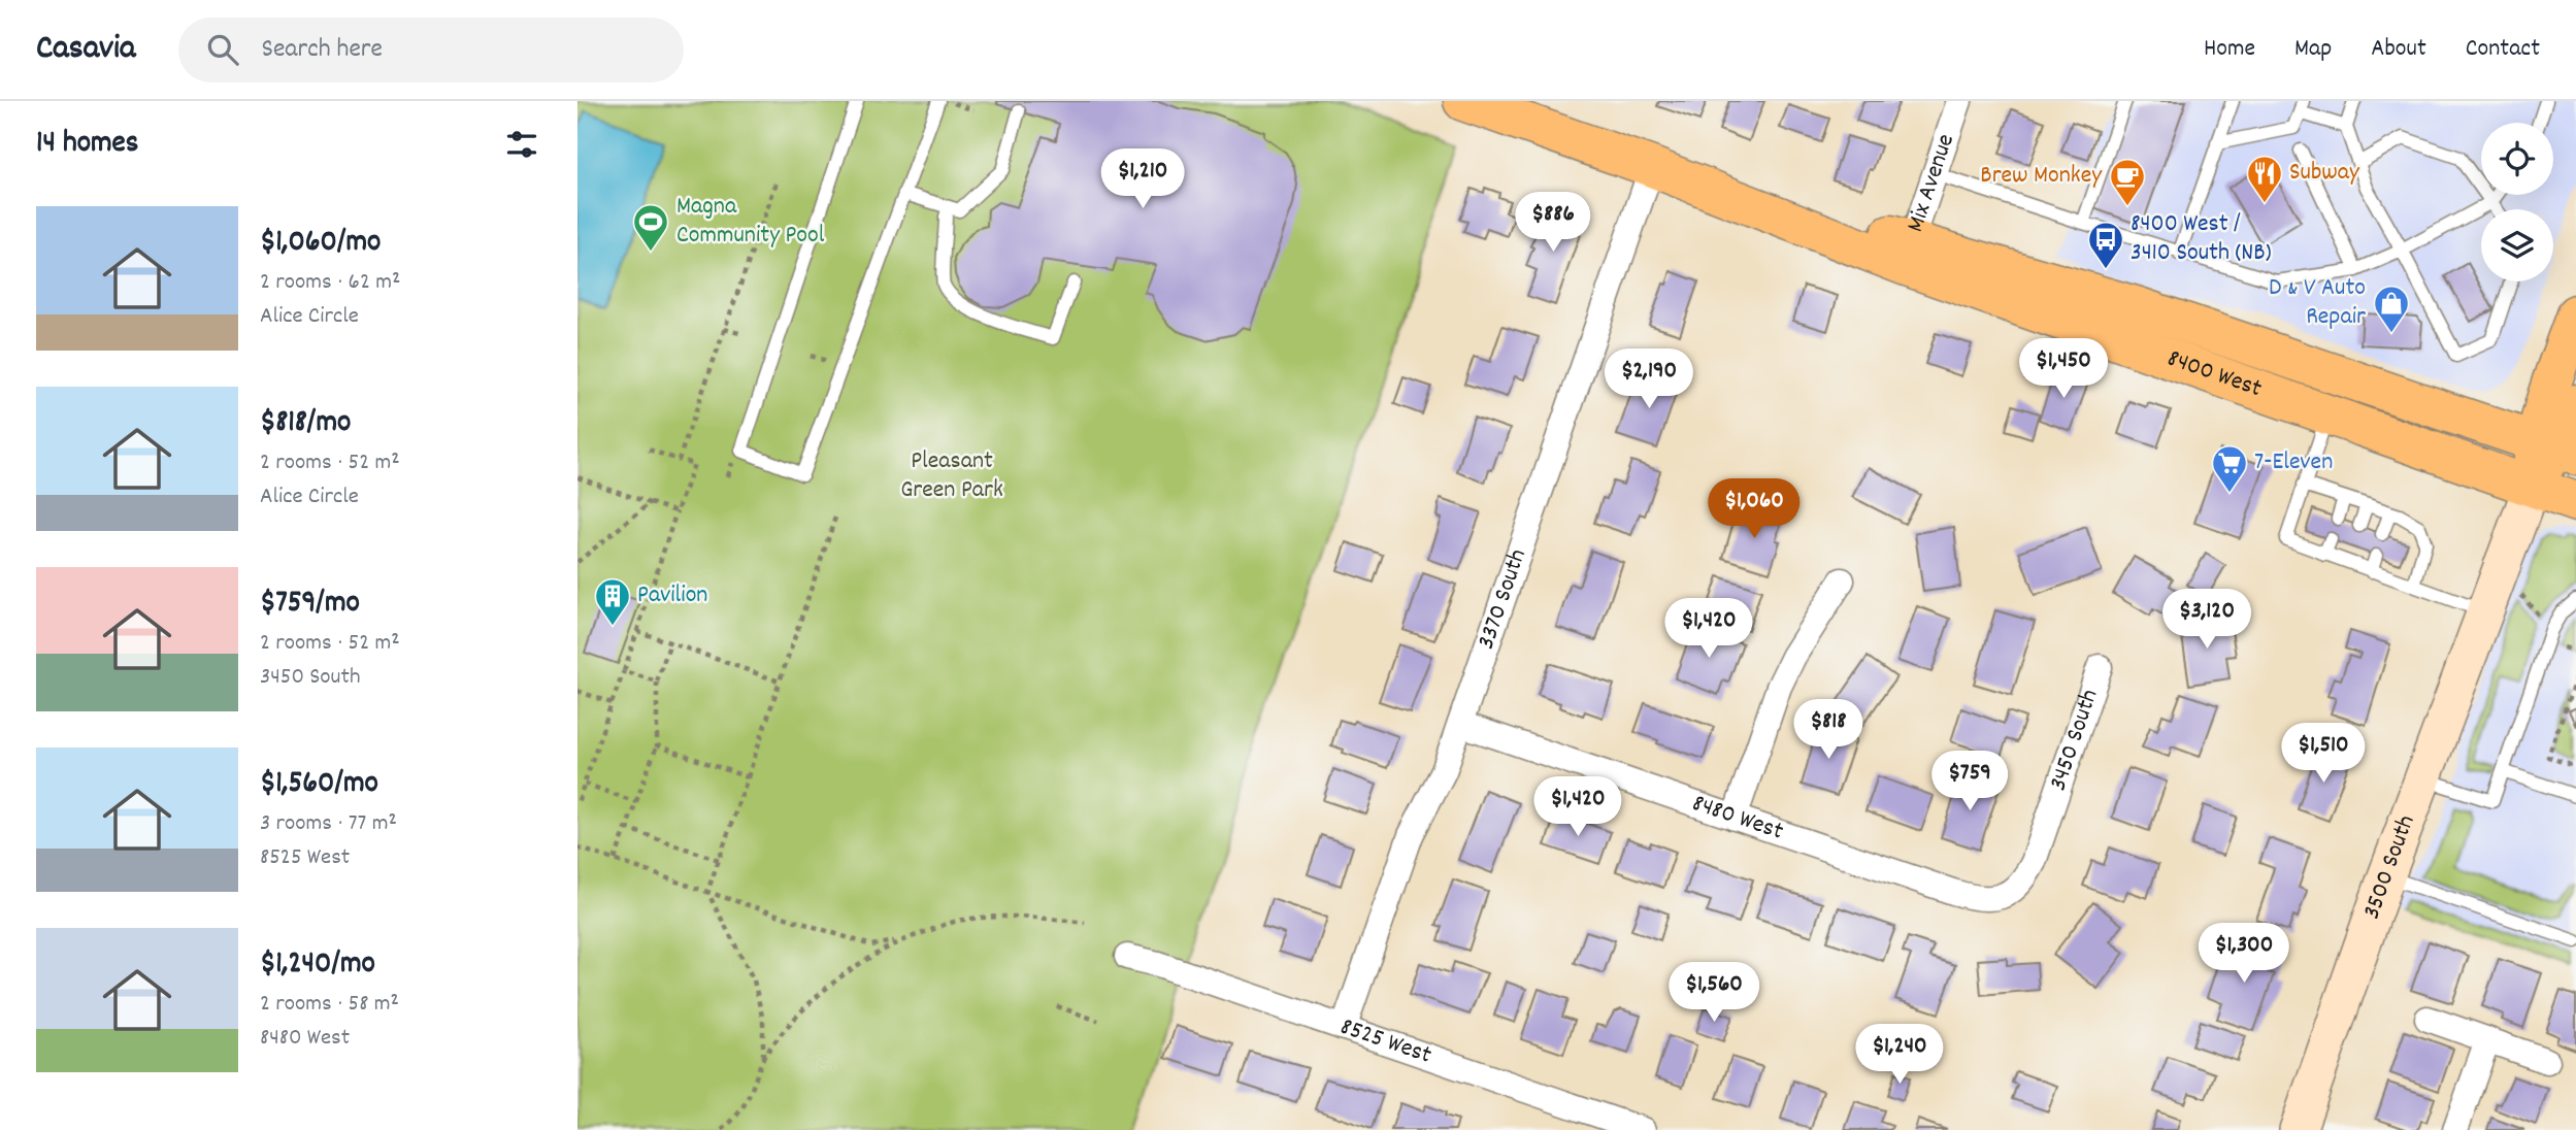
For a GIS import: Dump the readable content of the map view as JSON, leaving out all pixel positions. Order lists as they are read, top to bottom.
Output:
{
  "streets": {
    "main road": ["8400 West", "3500 South"],
    "street": [
      "Mix Avenue",
      "3370 South",
      "3450 South",
      "8480 West",
      "8525 West"
    ]
  },
  "crossings": [
    ["Mix Avenue", "8400 West"],
    ["8400 West", "3370 South"],
    ["8400 West", "3500 South"],
    ["3370 South", "8480 West"],
    ["3370 South", "8525 West"],
    ["3450 South", "8480 West"]
  ],
  "parks": ["Pleasant Green Park"],
  "places": {
    "restaurant": ["Subway"],
    "cafe": ["Brew Monkey"],
    "sports": ["Magna Community Pool"],
    "bus stop": ["8400 West / 3410 South (NB)"],
    "shop": ["D & V Auto Repair"],
    "supermarket": ["7-Eleven"],
    "building": ["Pavilion"]
  },
  "page": {
    "header": "Casavia",
    "search": "Search here",
    "nav": [
      "Home",
      "Map",
      "About",
      "Contact"
    ],
    "heading": "14 homes",
    "price": [
      "$1,210",
      "$886",
      "$1,450",
      "$2,190",
      "$1,060",
      "$3,120",
      "$1,420",
      "$818",
      "$1,510",
      "$759",
      "$1,420",
      "$1,300",
      "$1,560",
      "$1,240"
    ],
    "list": [
      {
        "name": "$1,060/mo",
        "note": "2 rooms · 62 m² · Alice Circle"
      },
      {
        "name": "$818/mo",
        "note": "2 rooms · 52 m² · Alice Circle"
      },
      {
        "name": "$759/mo",
        "note": "2 rooms · 52 m² · 3450 South"
      },
      {
        "name": "$1,560/mo",
        "note": "3 rooms · 77 m² · 8525 West"
      },
      {
        "name": "$1,240/mo",
        "note": "2 rooms · 58 m² · 8480 West"
      }
    ]
  }
}
